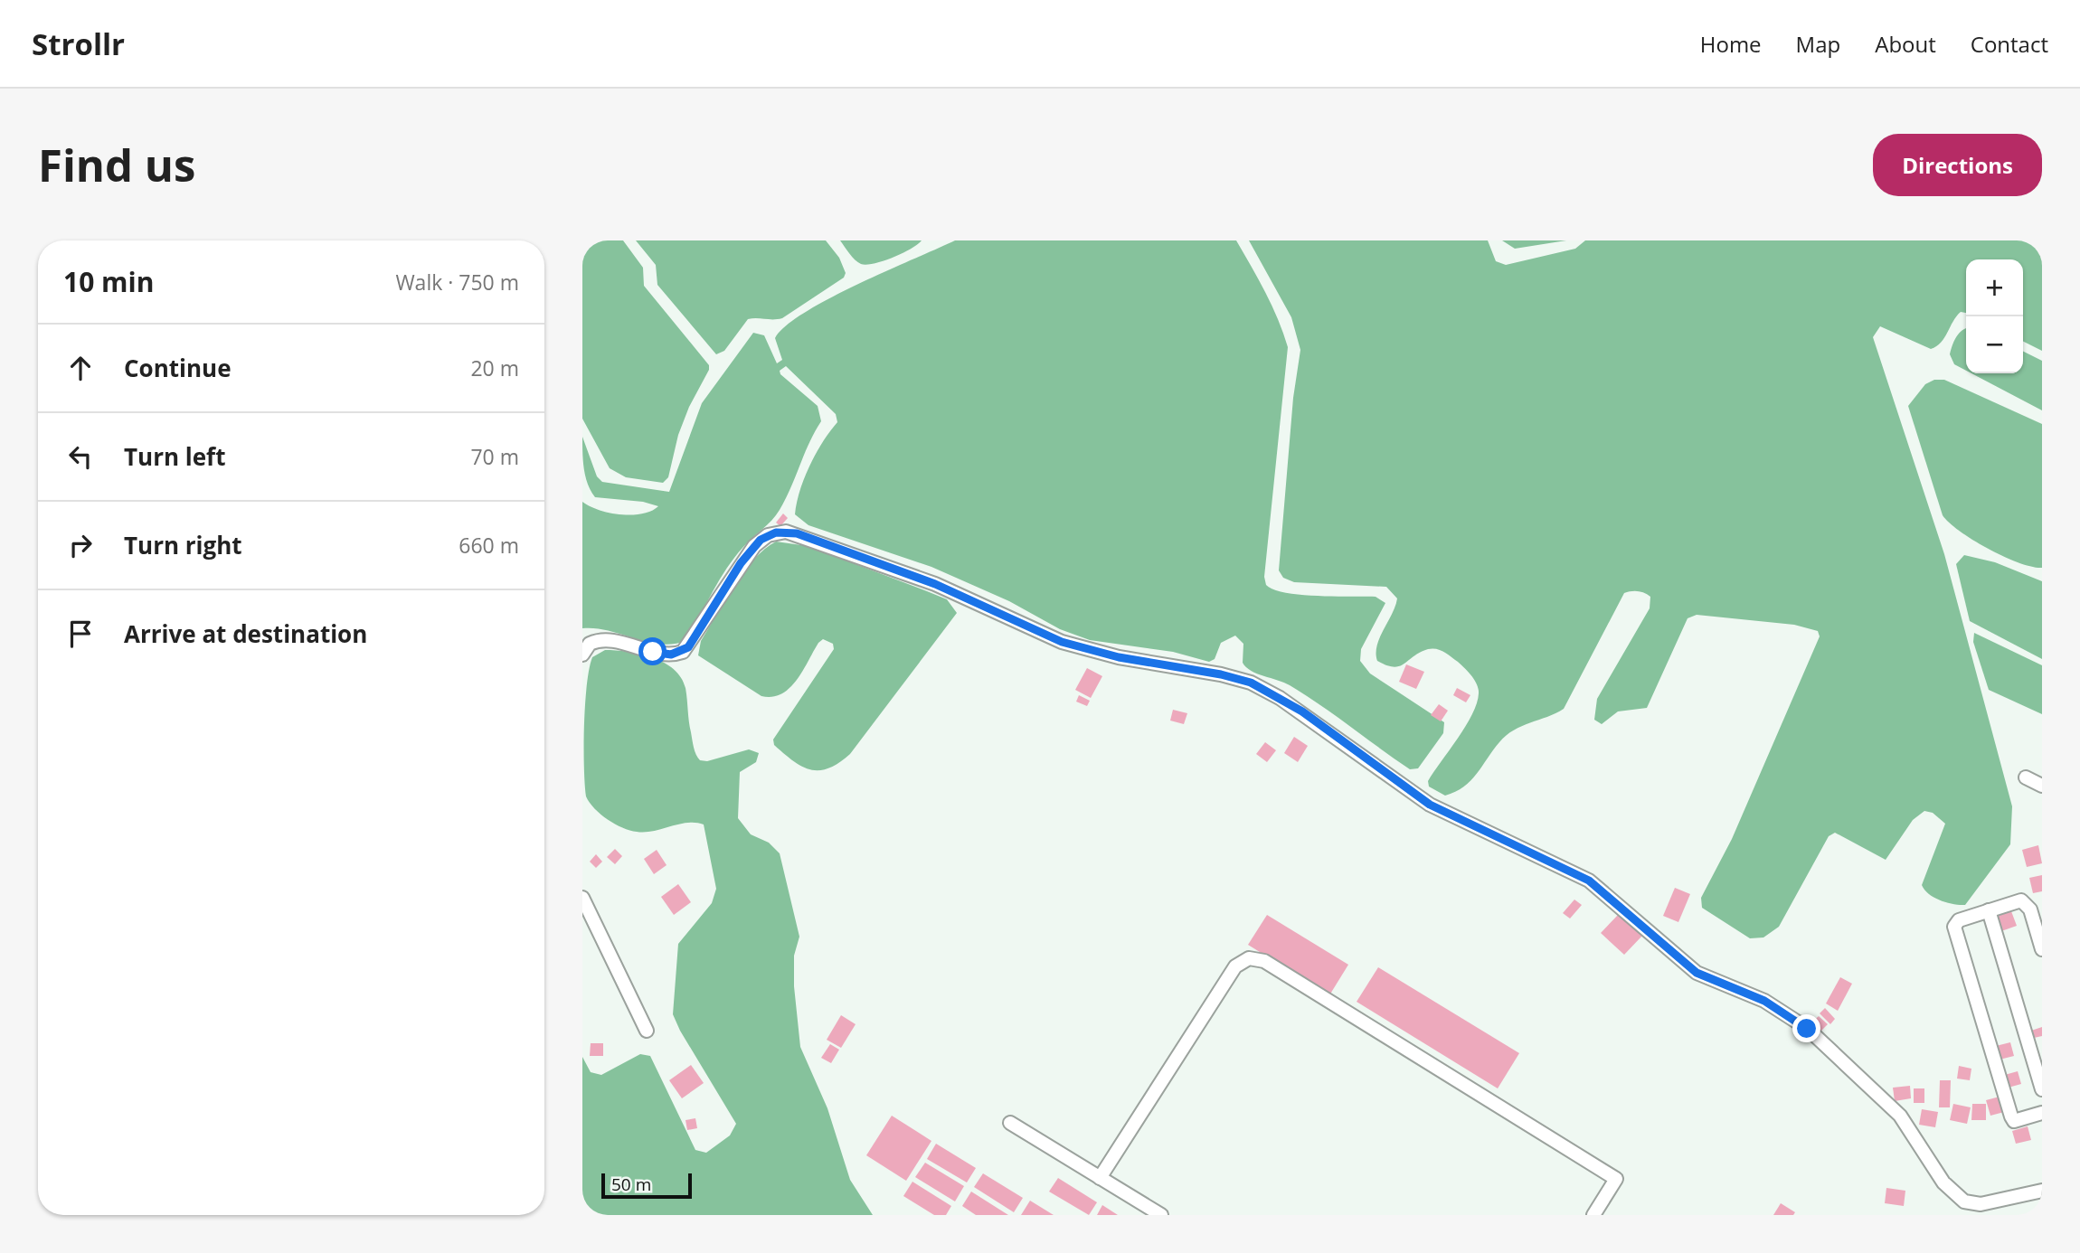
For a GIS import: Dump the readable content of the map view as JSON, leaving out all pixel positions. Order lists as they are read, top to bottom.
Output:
{
  "scale_bar": "50 m",
  "page": {
    "header": "Strollr",
    "nav": [
      "Home",
      "Map",
      "About",
      "Contact"
    ],
    "buttons": "Directions",
    "title": "Find us",
    "heading": ["10 min", "Walk · 750 m"],
    "map_buttons": ["+", "−"],
    "list": [
      ["Continue", "20 m"],
      ["Turn left", "70 m"],
      ["Turn right", "660 m"],
      "Arrive at destination"
    ],
    "scale": "50 m"
  }
}
